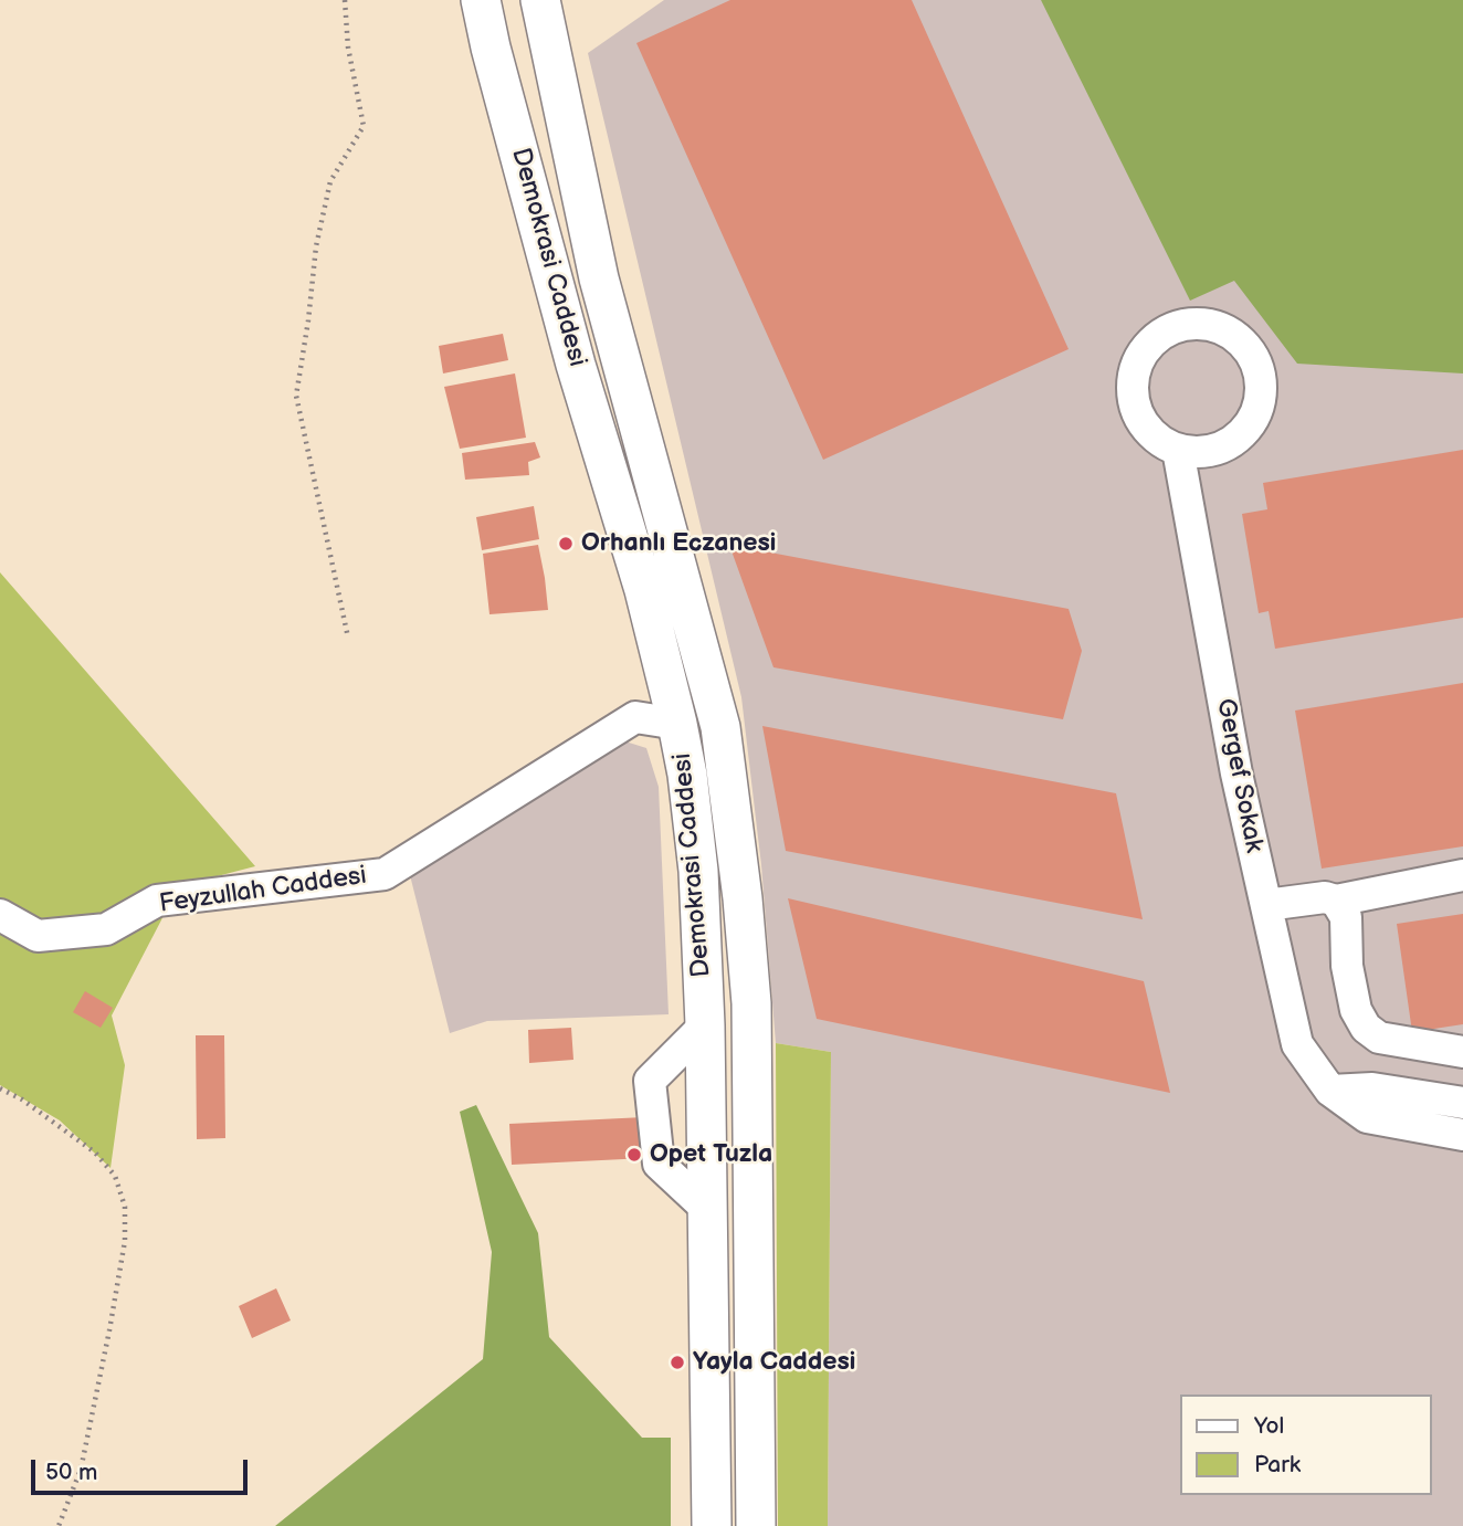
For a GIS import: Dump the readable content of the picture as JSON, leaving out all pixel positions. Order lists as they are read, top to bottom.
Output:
{
  "streets": {
    "main road": ["Demokrasi Caddesi"],
    "street": ["Gergef Sokak", "Feyzullah Caddesi"]
  },
  "crossings": [
    ["Demokrasi Caddesi", "Feyzullah Caddesi"]
  ],
  "places": ["Orhanlı Eczanesi", "Opet Tuzla", "Yayla Caddesi"],
  "legend": ["Yol", "Park"],
  "scale_bar": "50 m"
}
